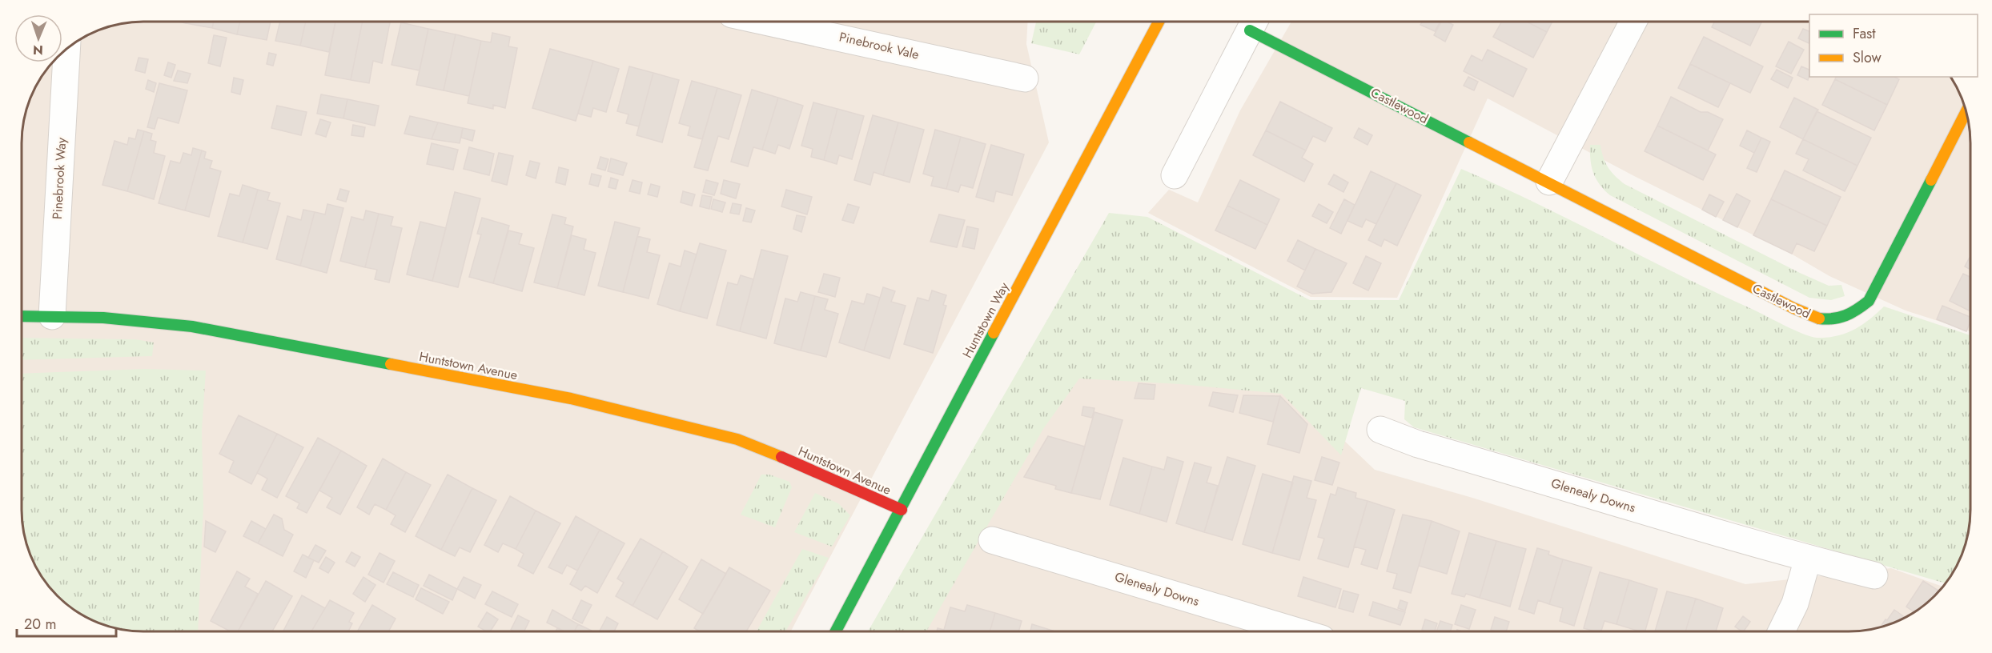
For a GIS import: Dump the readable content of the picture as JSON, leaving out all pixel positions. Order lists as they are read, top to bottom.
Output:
{
  "streets": {
    "street": [
      "Pinebrook Vale",
      "Castlewood",
      "Pinebrook Way",
      "Huntstown Way",
      "Huntstown Avenue",
      "Glenealy Downs"
    ]
  },
  "crossings": [
    ["Pinebrook Way", "Huntstown Avenue"],
    ["Huntstown Way", "Huntstown Avenue"]
  ],
  "legend": ["Fast", "Slow"],
  "scale_bar": "20 m",
  "north": "bottom"
}
